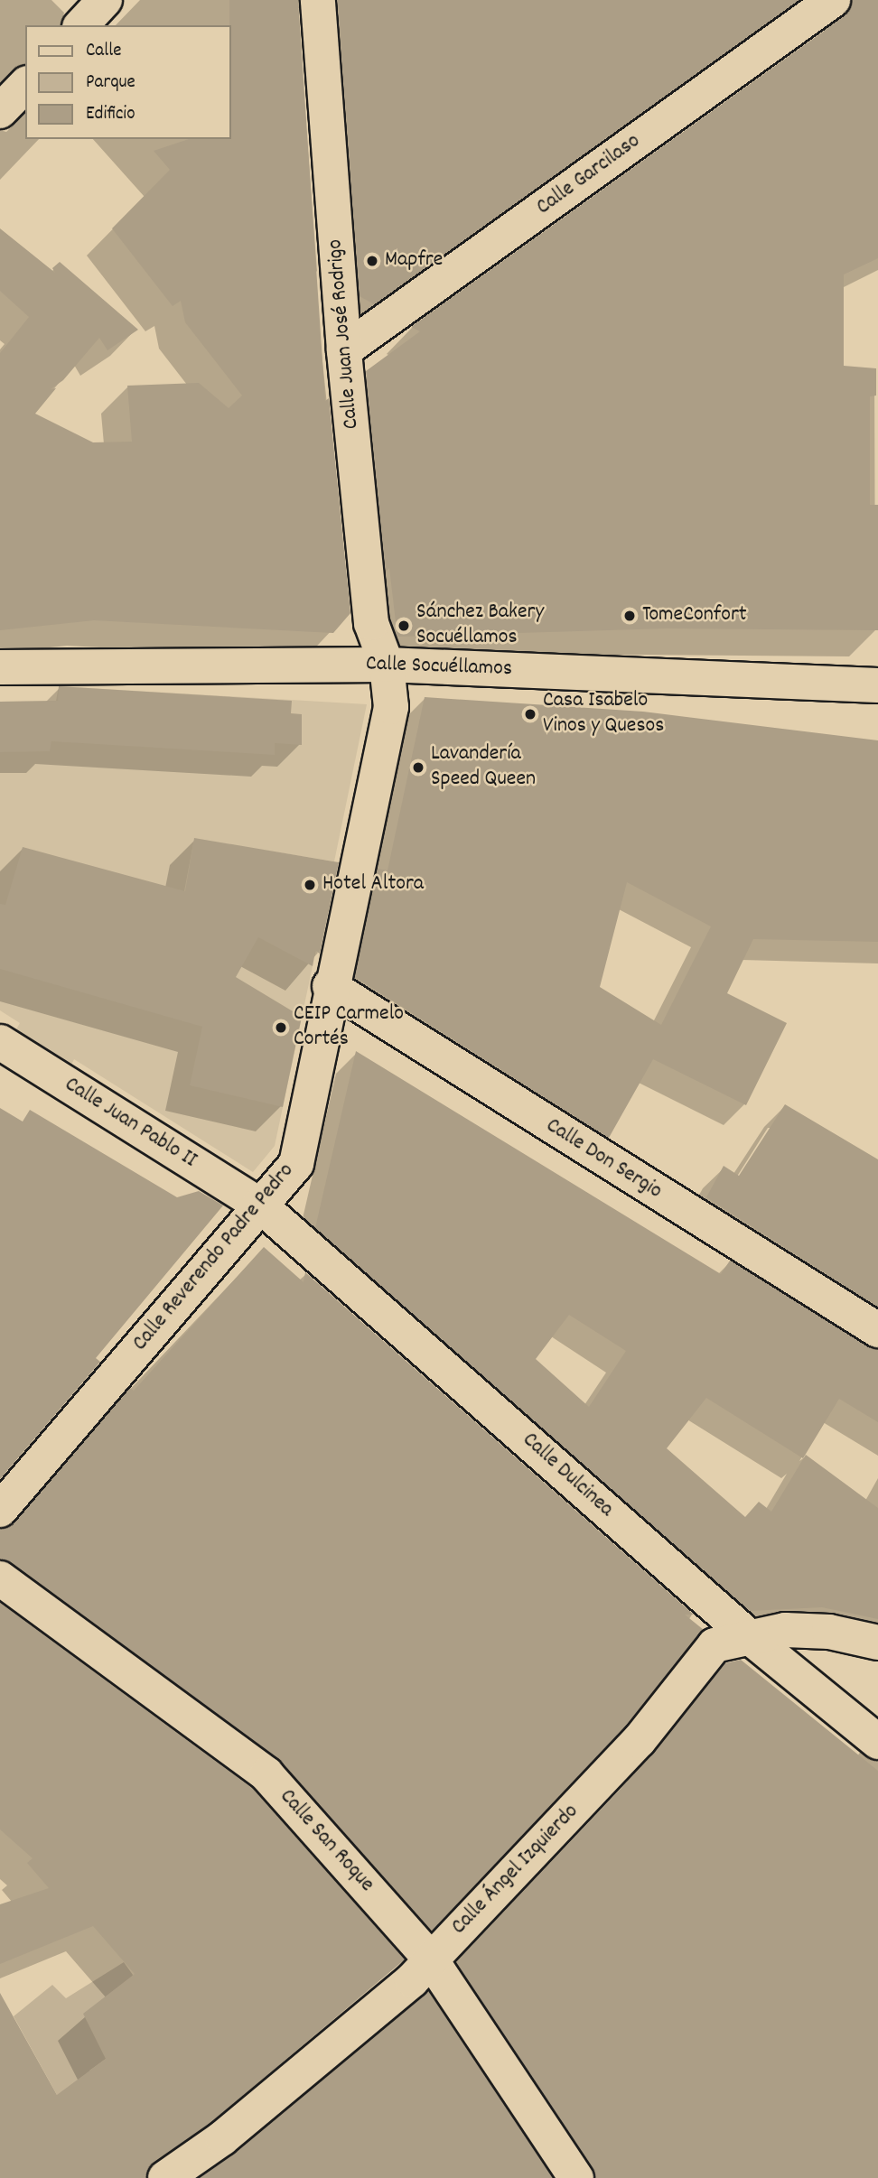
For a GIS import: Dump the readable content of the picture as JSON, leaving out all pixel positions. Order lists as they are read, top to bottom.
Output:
{
  "streets": {
    "street": [
      "Calle Garcilaso",
      "Calle Juan José Rodrigo",
      "Calle Socuéllamos",
      "Calle Juan Pablo II",
      "Calle Don Sergio",
      "Calle Reverendo Padre Pedro",
      "Calle Dulcinea",
      "Calle San Roque",
      "Calle Ángel Izquierdo"
    ]
  },
  "crossings": [
    ["Calle Garcilaso", "Calle Juan José Rodrigo"],
    ["Calle Juan José Rodrigo", "Calle Socuéllamos"],
    ["Calle Juan José Rodrigo", "Calle Reverendo Padre Pedro"],
    ["Calle Socuéllamos", "Calle Reverendo Padre Pedro"],
    ["Calle Juan Pablo II", "Calle Reverendo Padre Pedro"],
    ["Calle Juan Pablo II", "Calle Dulcinea"],
    ["Calle Don Sergio", "Calle Reverendo Padre Pedro"],
    ["Calle Reverendo Padre Pedro", "Calle Dulcinea"],
    ["Calle Dulcinea", "Calle Ángel Izquierdo"],
    ["Calle San Roque", "Calle Ángel Izquierdo"]
  ],
  "places": [
    "Mapfre",
    "TomeConfort",
    "Sánchez Bakery Socuéllamos",
    "Casa Isabelo Vinos y Quesos",
    "Lavandería Speed Queen",
    "Hotel Altora",
    "CEIP Carmelo Cortés"
  ],
  "legend": ["Calle", "Parque", "Edificio"]
}
